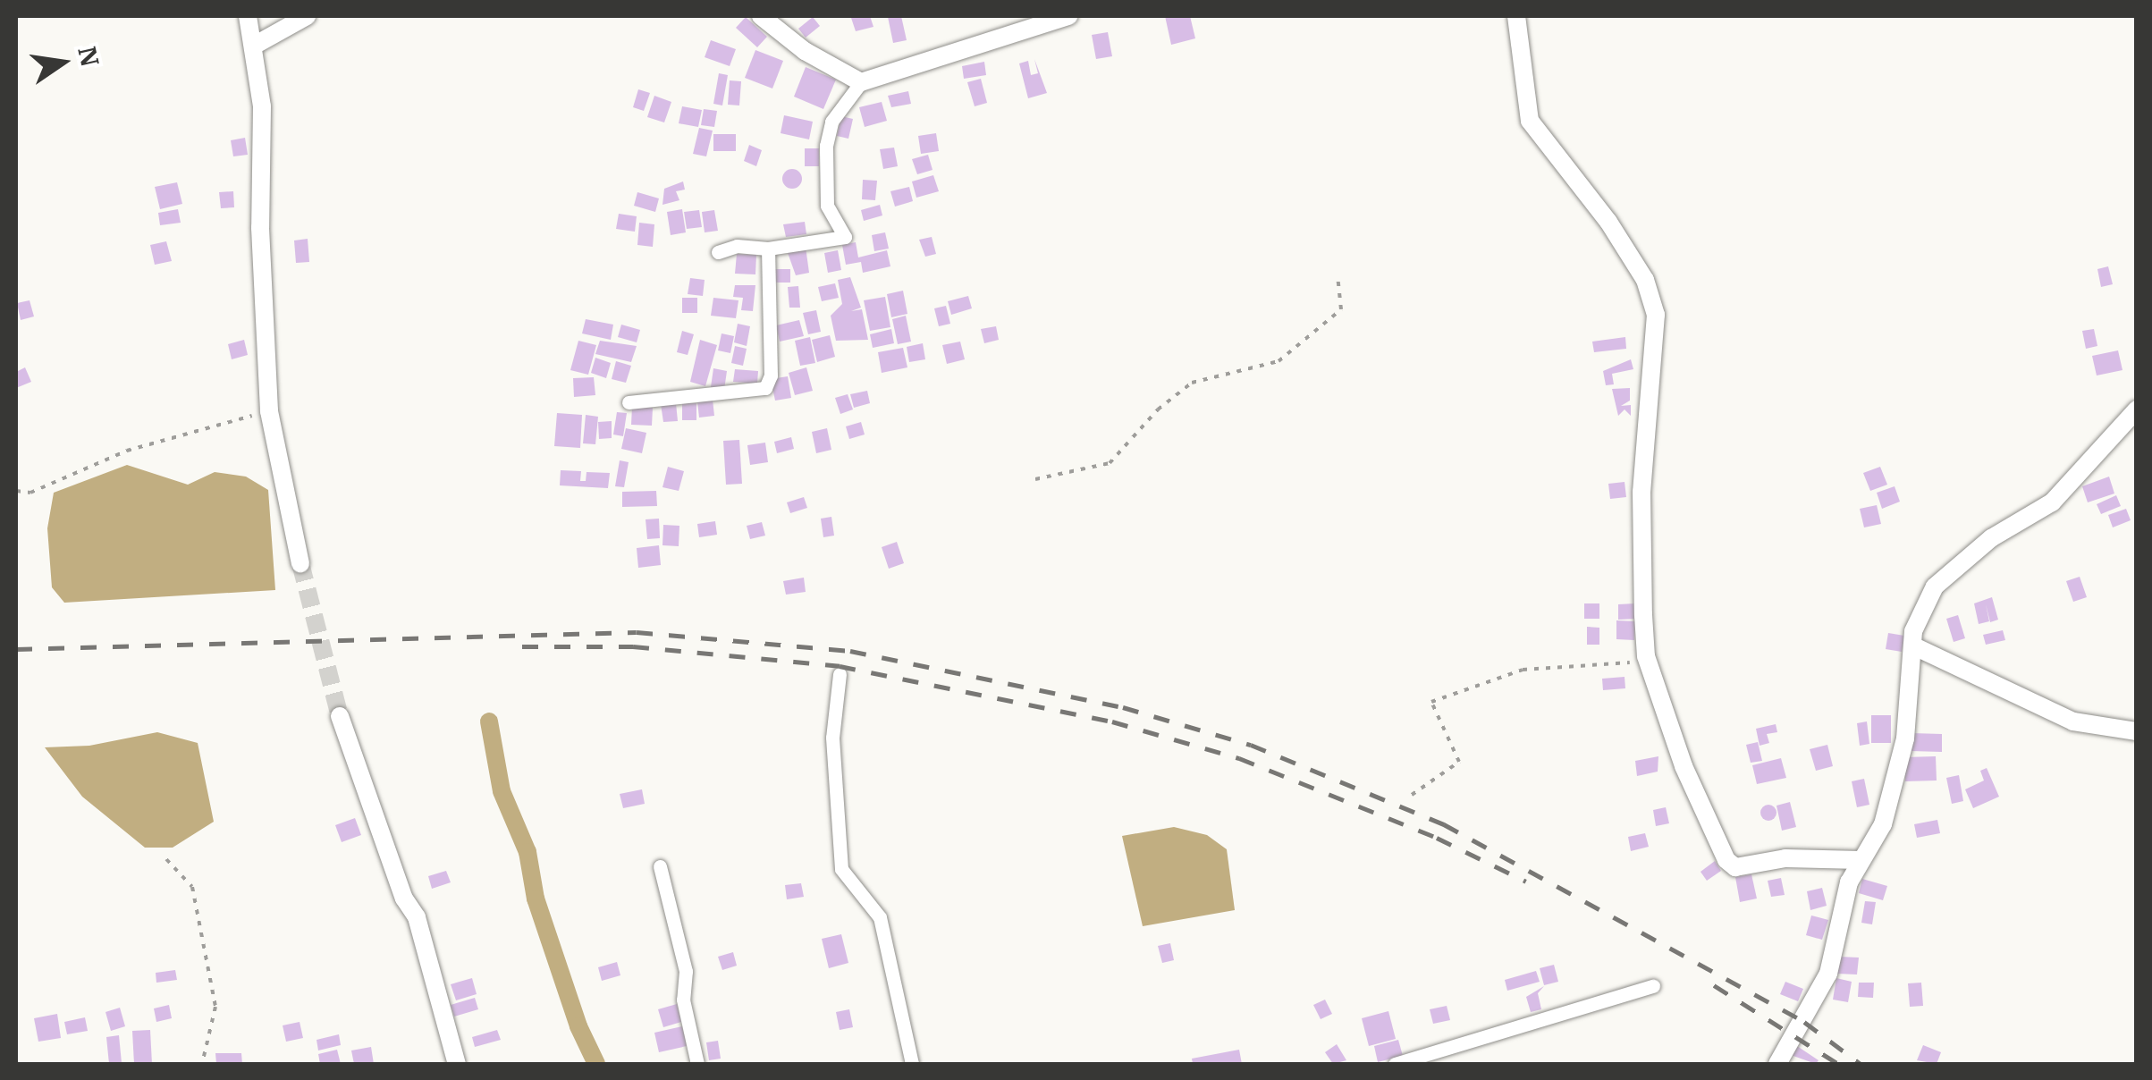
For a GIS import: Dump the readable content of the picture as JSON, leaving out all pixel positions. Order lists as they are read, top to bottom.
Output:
{
  "north": "right"
}
